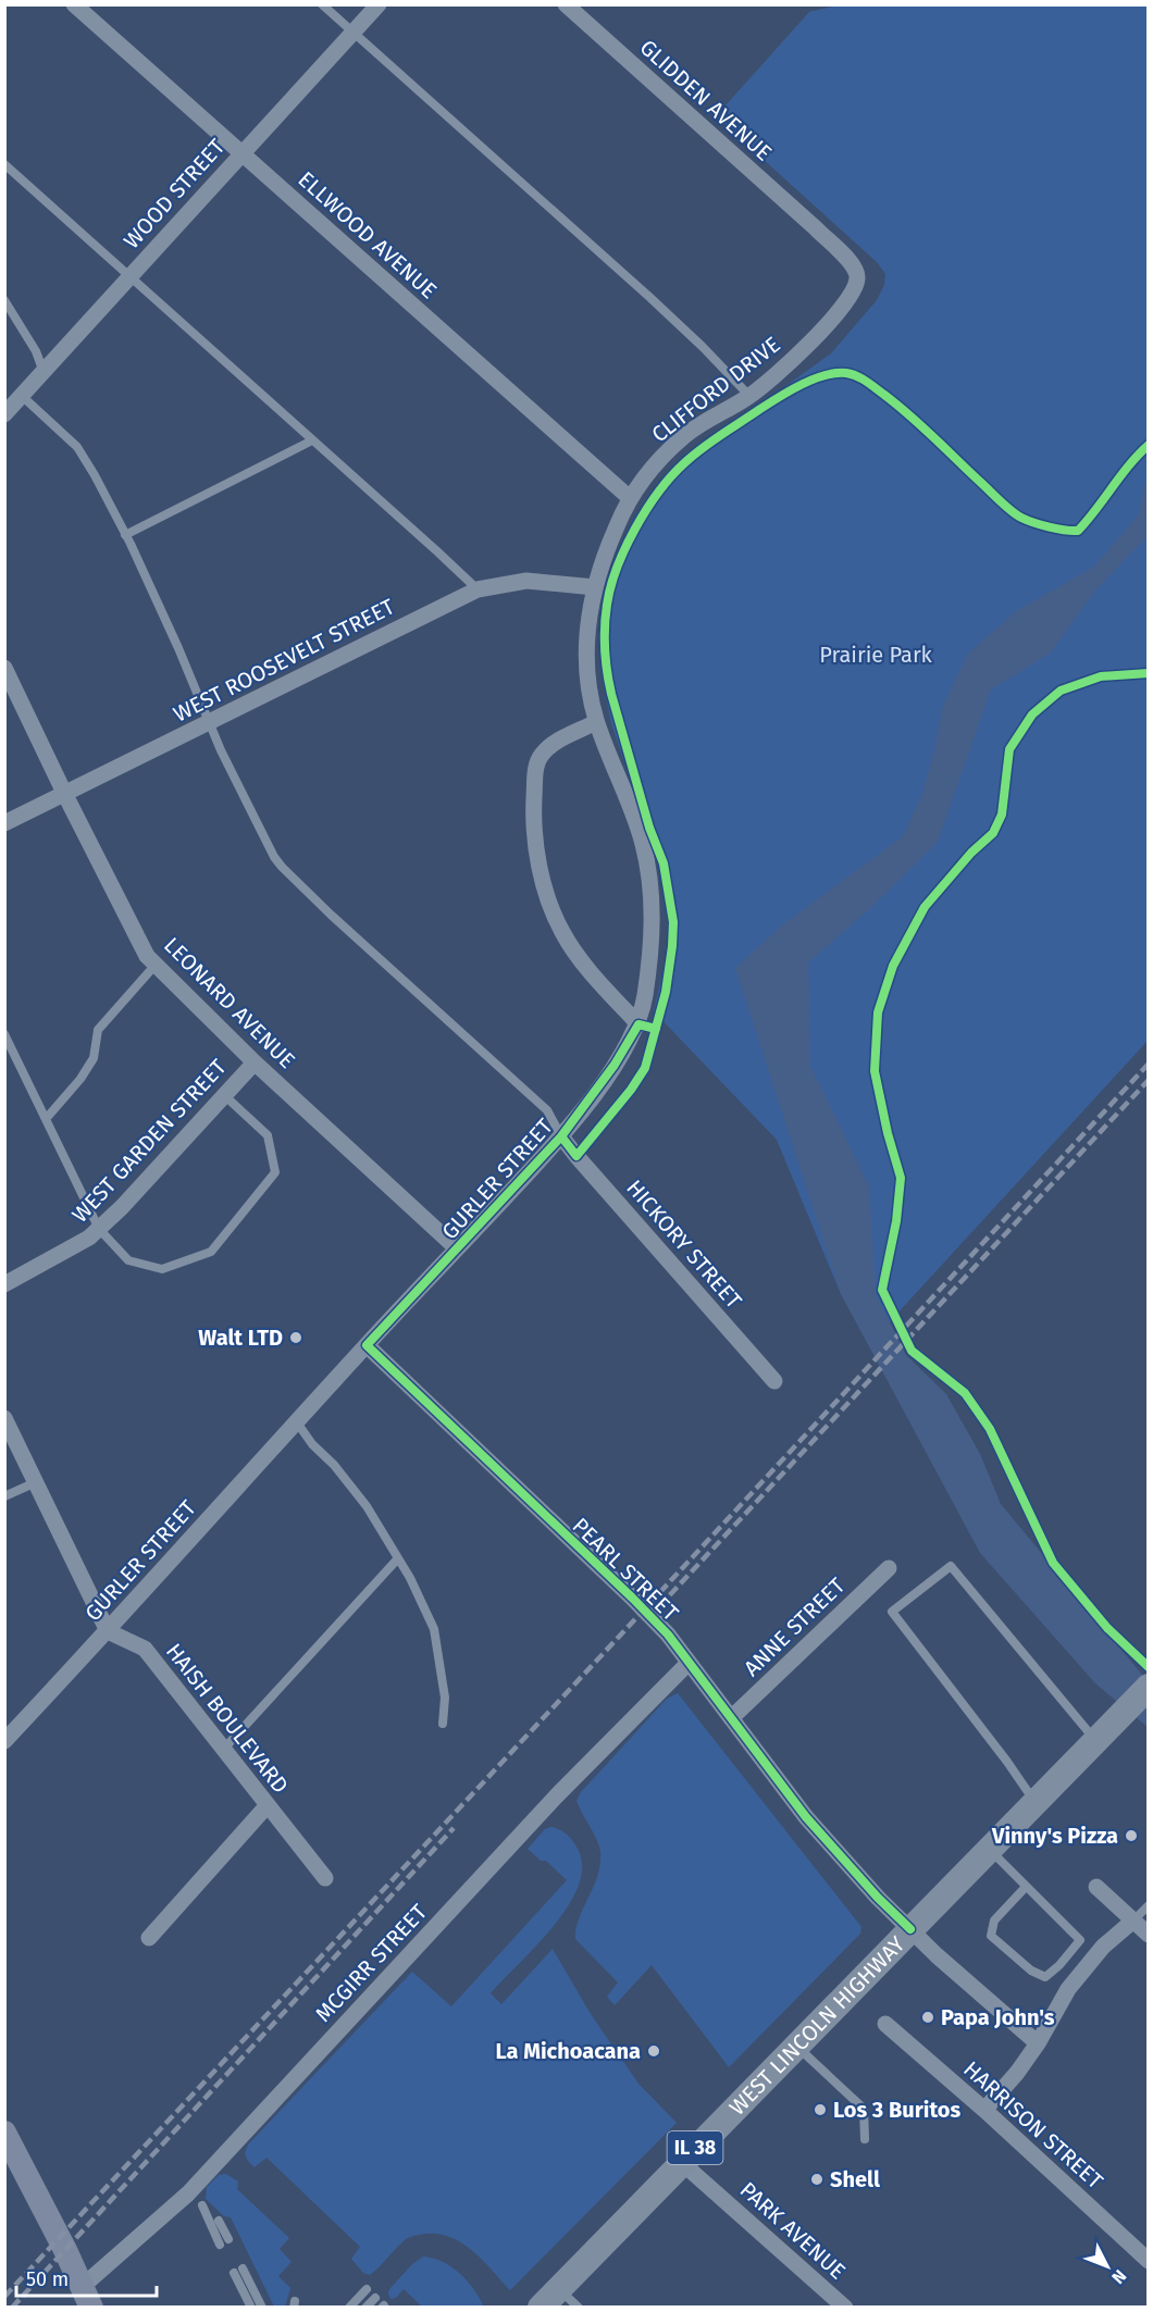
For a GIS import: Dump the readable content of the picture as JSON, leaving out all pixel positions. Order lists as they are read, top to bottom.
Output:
{
  "streets": {
    "main road": ["WEST LINCOLN HIGHWAY", "IL 38"],
    "street": [
      "GLIDDEN AVENUE",
      "WOOD STREET",
      "ELLWOOD AVENUE",
      "CLIFFORD DRIVE",
      "WEST ROOSEVELT STREET",
      "LEONARD AVENUE",
      "WEST GARDEN STREET",
      "GURLER STREET",
      "HICKORY STREET",
      "PEARL STREET",
      "ANNE STREET",
      "HAISH BOULEVARD",
      "MCGIRR STREET",
      "HARRISON STREET",
      "PARK AVENUE"
    ]
  },
  "crossings": [
    ["GLIDDEN AVENUE", "CLIFFORD DRIVE"],
    ["WOOD STREET", "ELLWOOD AVENUE"],
    ["ELLWOOD AVENUE", "CLIFFORD DRIVE"],
    ["CLIFFORD DRIVE", "WEST ROOSEVELT STREET"],
    ["CLIFFORD DRIVE", "GURLER STREET"],
    ["WEST ROOSEVELT STREET", "LEONARD AVENUE"],
    ["LEONARD AVENUE", "WEST GARDEN STREET"],
    ["LEONARD AVENUE", "GURLER STREET"],
    ["GURLER STREET", "HICKORY STREET"],
    ["GURLER STREET", "PEARL STREET"],
    ["GURLER STREET", "HAISH BOULEVARD"],
    ["PEARL STREET", "ANNE STREET"],
    ["PEARL STREET", "MCGIRR STREET"],
    ["PEARL STREET", "WEST LINCOLN HIGHWAY"],
    ["WEST LINCOLN HIGHWAY", "PARK AVENUE"]
  ],
  "parks": ["Prairie Park"],
  "places": [
    "Walt LTD",
    "Vinny's Pizza",
    "Papa John's",
    "La Michoacana",
    "Los 3 Buritos",
    "Shell"
  ],
  "scale_bar": "50 m",
  "north": "bottom right"
}
